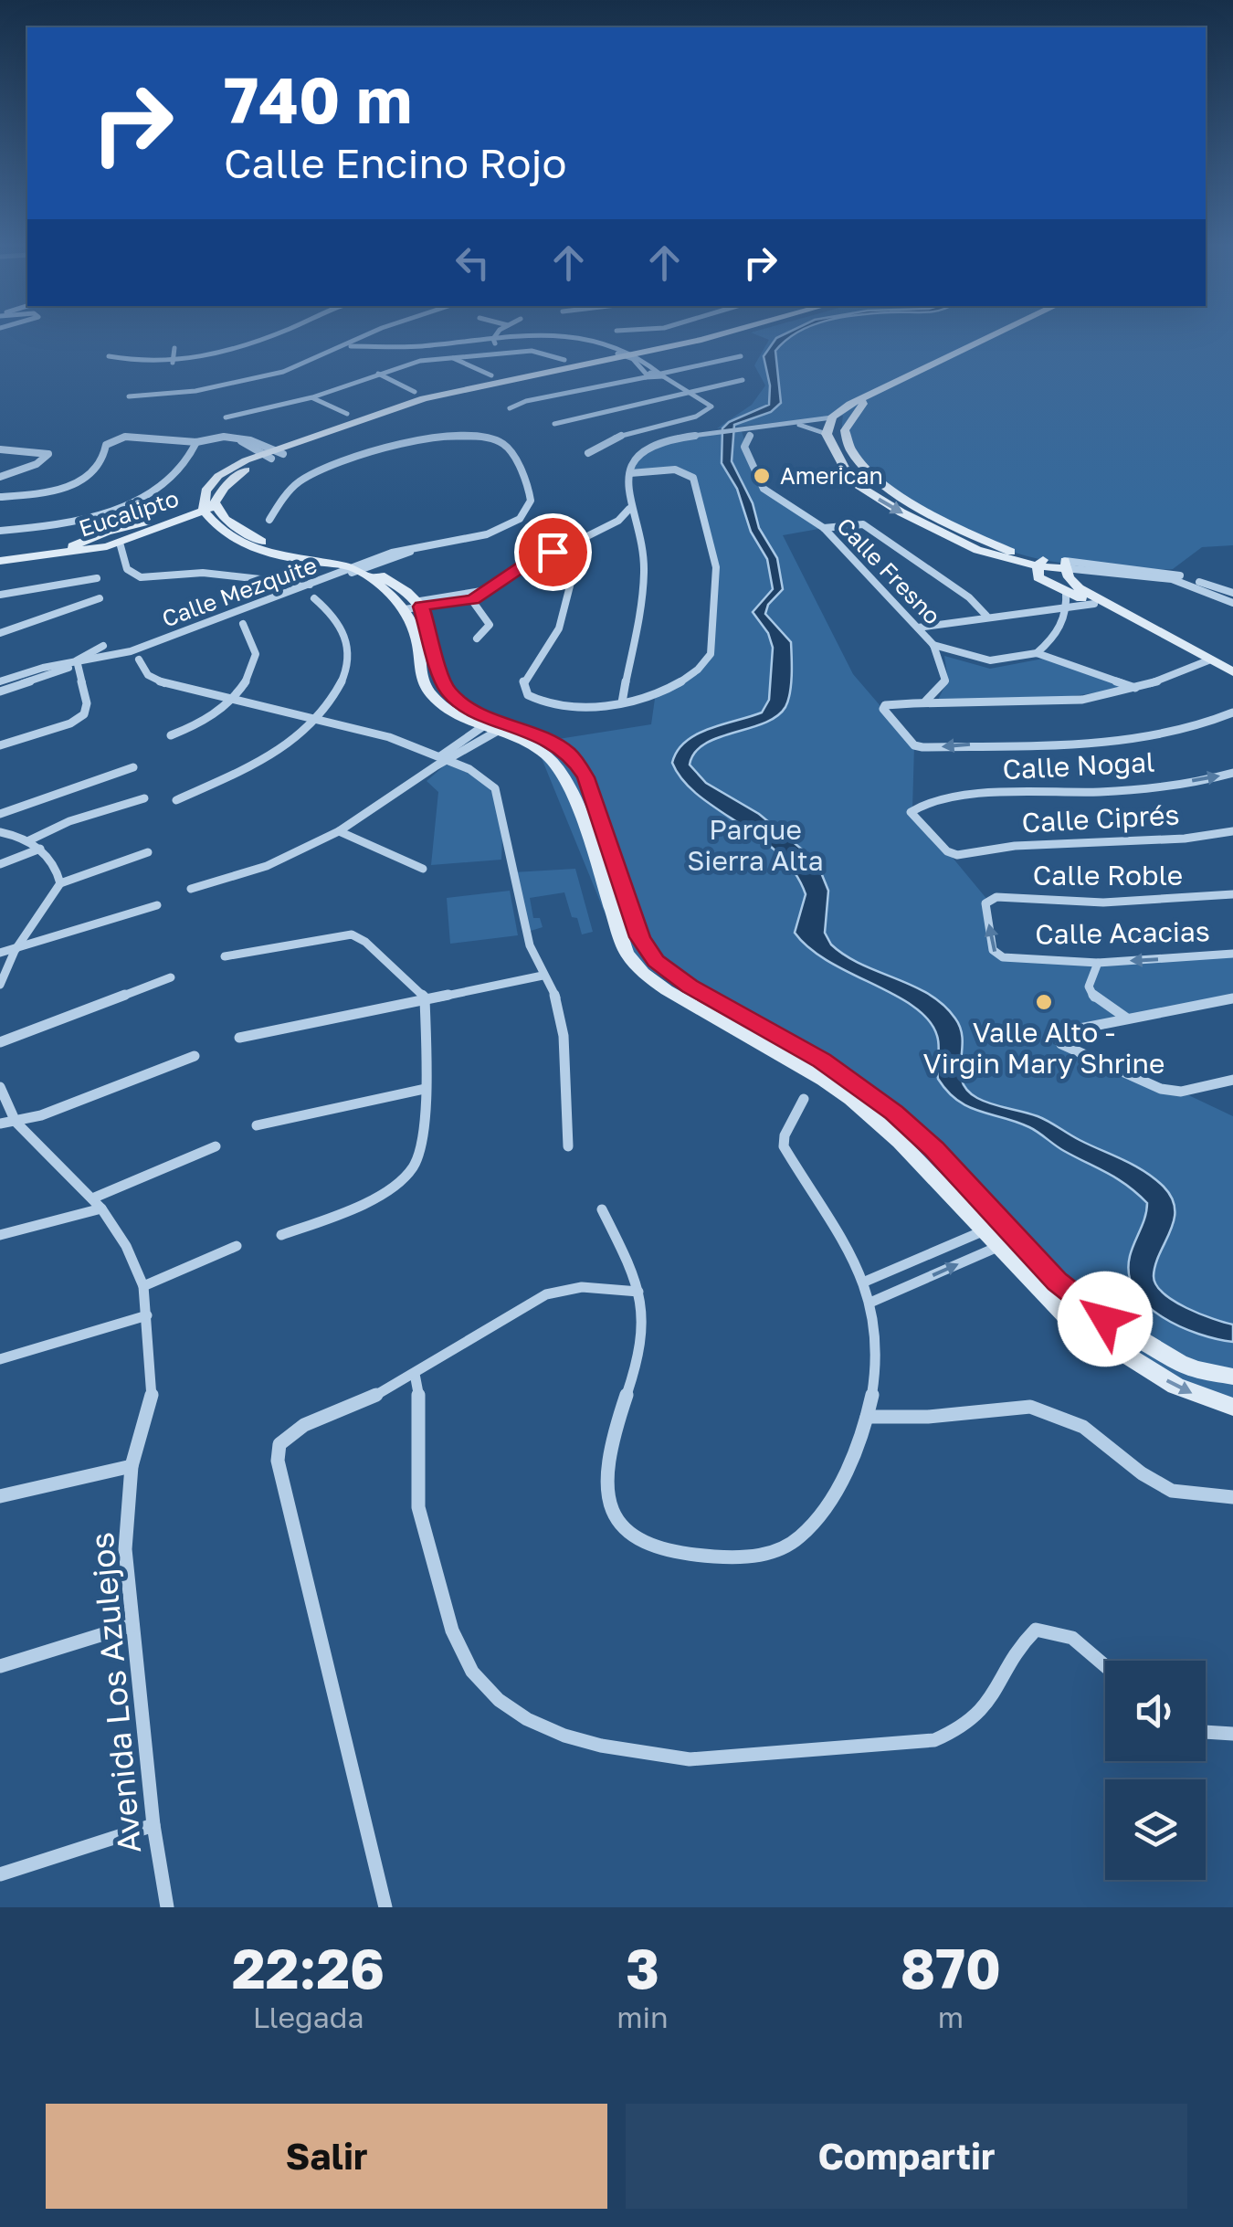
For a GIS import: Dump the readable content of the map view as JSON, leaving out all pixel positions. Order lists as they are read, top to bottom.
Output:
{
  "streets": {
    "street": [
      "Eucalipto",
      "Calle Fresno",
      "Calle Mezquite",
      "Calle Nogal",
      "Calle Ciprés",
      "Calle Roble",
      "Calle Acacias",
      "Avenida Los Azulejos"
    ]
  },
  "crossings": [
    ["Calle Nogal", "Calle Ciprés"],
    ["Calle Roble", "Calle Acacias"]
  ],
  "parks": ["Parque Sierra Alta"],
  "places": ["American", "Valle Alto - Virgin Mary Shrine"],
  "page": {
    "turn": ["740 m", "Calle Encino Rojo"],
    "eta": [
      "22:26",
      "Llegada",
      "3",
      "min",
      "870",
      "m"
    ],
    "buttons": ["Salir", "Compartir"]
  }
}
